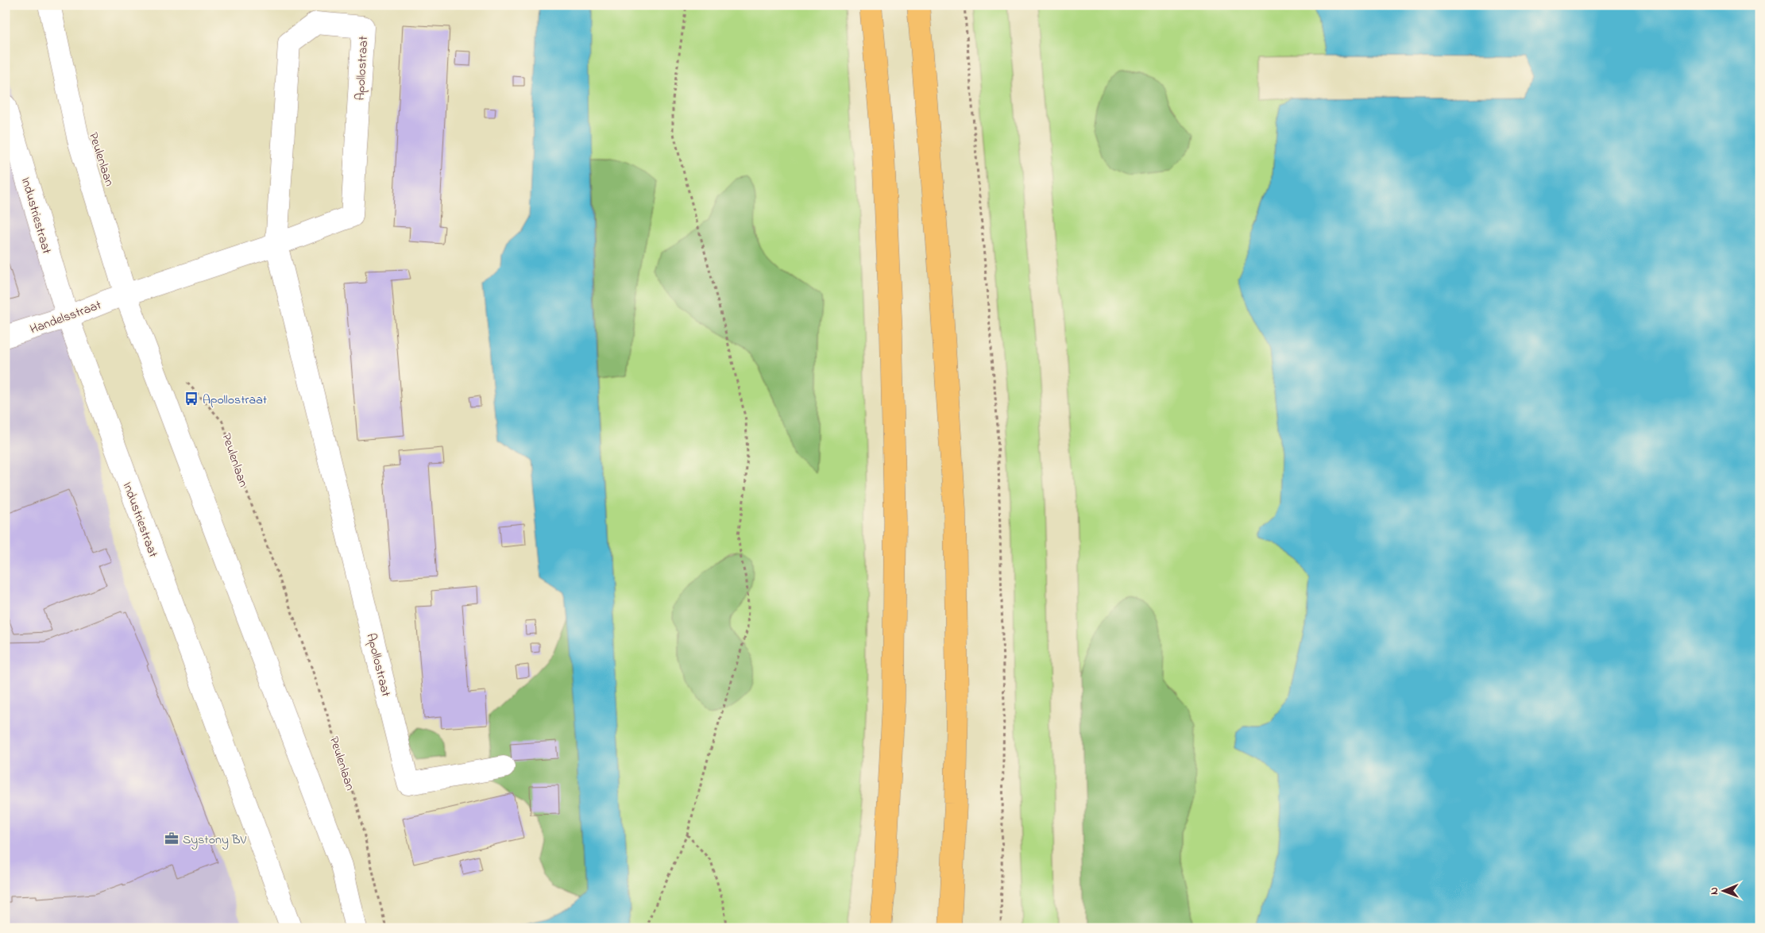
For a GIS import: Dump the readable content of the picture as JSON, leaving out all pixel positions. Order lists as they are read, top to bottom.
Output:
{
  "streets": {
    "street": [
      "Apollostraat",
      "Peulenlaan",
      "Industriestraat",
      "Handelsstraat"
    ]
  },
  "crossings": [
    ["Apollostraat", "Peulenlaan"],
    ["Apollostraat", "Handelsstraat"],
    ["Peulenlaan", "Handelsstraat"],
    ["Industriestraat", "Handelsstraat"]
  ],
  "places": {
    "bus stop": ["Apollostraat"],
    "office": ["Systony BV"]
  },
  "north": "left"
}
